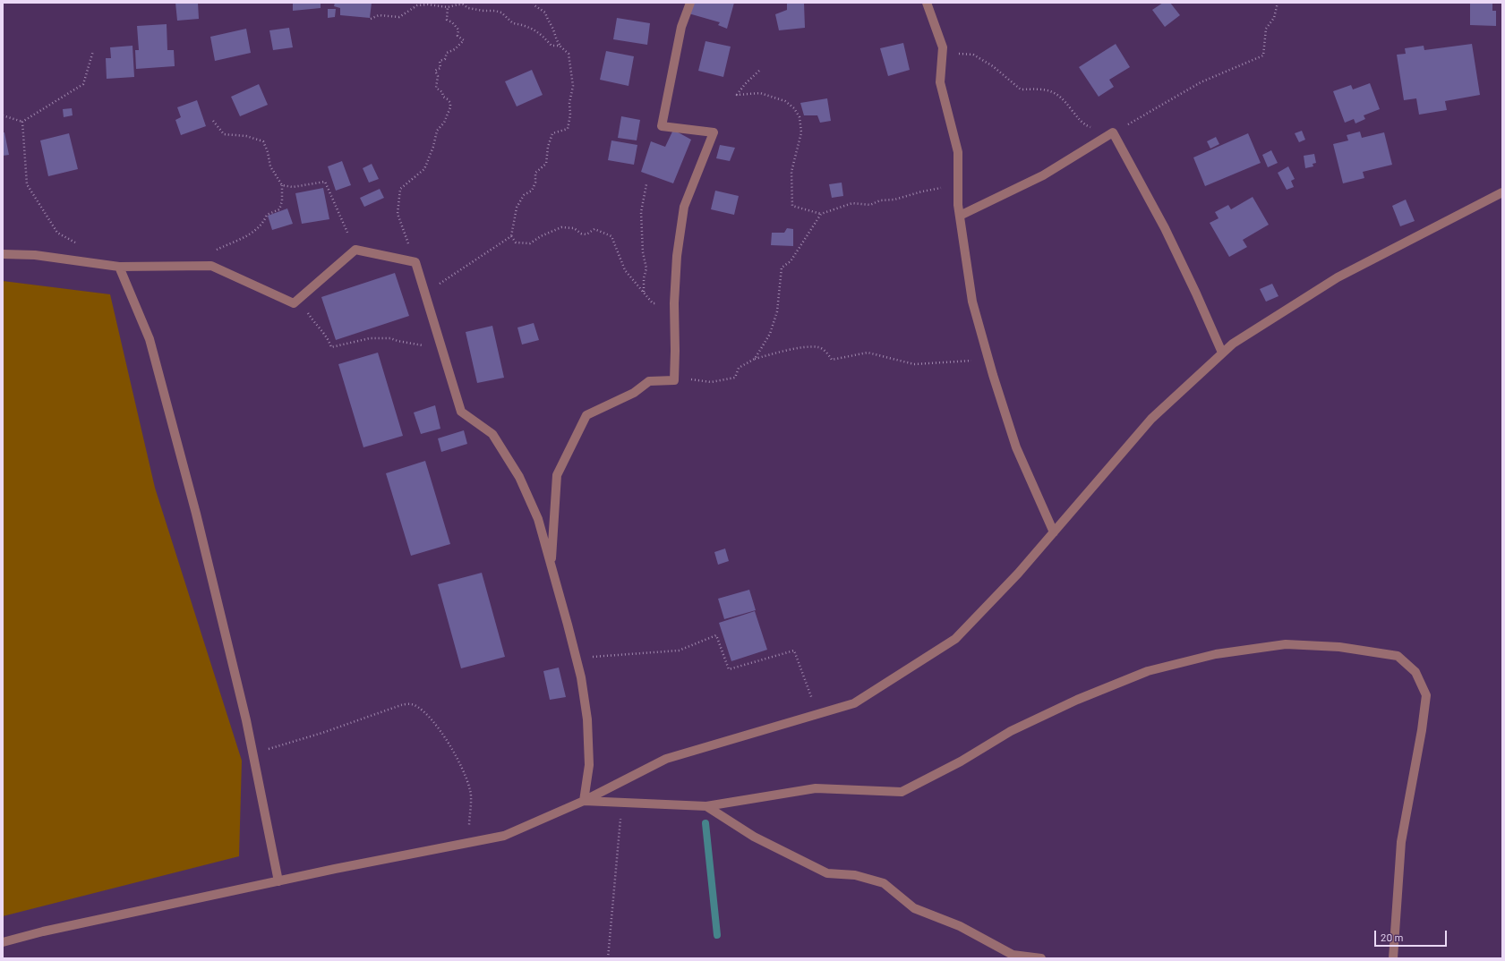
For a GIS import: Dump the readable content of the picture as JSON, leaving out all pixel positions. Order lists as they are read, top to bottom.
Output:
{
  "scale_bar": "20 m"
}
